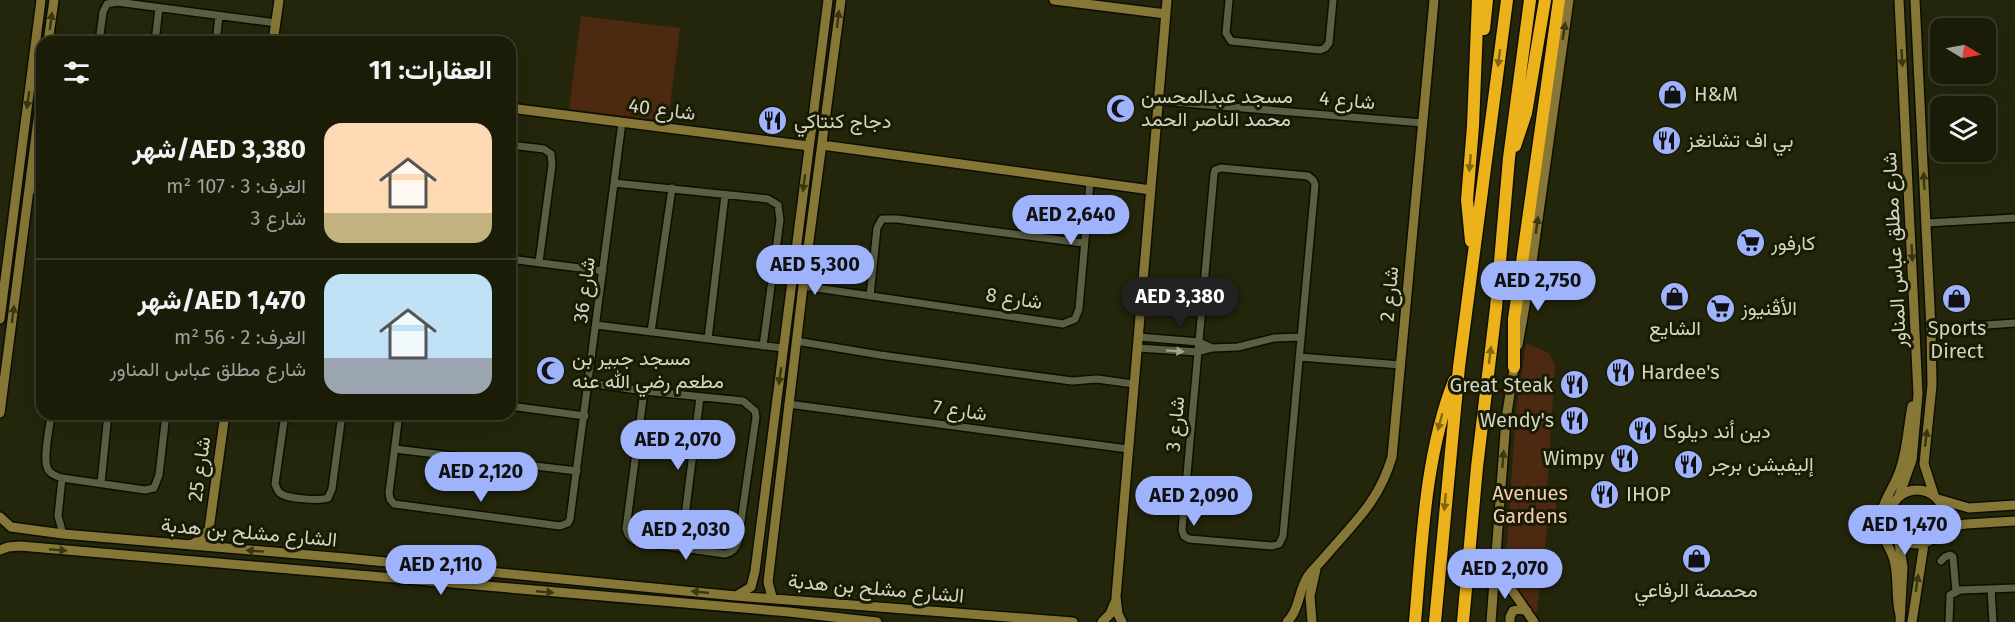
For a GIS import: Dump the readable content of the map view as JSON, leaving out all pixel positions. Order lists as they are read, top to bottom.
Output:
{
  "streets": {
    "street": [
      "شارع 4",
      "شارع 40",
      "شارع مطلق عباس المناور",
      "شارع 36",
      "شارع 2",
      "شارع 8",
      "شارع 7",
      "شارع 3",
      "شارع 25",
      "الشارع مشلح بن هدبة"
    ]
  },
  "crossings": [
    ["شارع 4", "شارع 2"],
    ["شارع 40", "شارع 36"],
    ["شارع 25", "الشارع مشلح بن هدبة"]
  ],
  "parks": ["Avenues Gardens"],
  "places": {
    "shop": [
      "H&M",
      "الشايع",
      "Sports Direct",
      "محمصة الرفاعي"
    ],
    "mosque": ["مسجد عبدالمحسن محمد الناصر الحمد", "مسجد جبير بن مطعم رضي الله عنه"],
    "restaurant": [
      "دجاج كنتاكي",
      "بي اف تشانغز",
      "Hardee's",
      "Great Steak",
      "Wendy's",
      "دين أند ديلوكا",
      "Wimpy",
      "إليفيشن برجر",
      "IHOP"
    ],
    "supermarket": ["كارفور", "الأڤنيوز"]
  },
  "north": "right",
  "page": {
    "heading": "العقارات: 11",
    "list": [
      {
        "name": "AED 3,380/شهر",
        "note": "الغرف: 3 · 107 m² · شارع 3"
      },
      {
        "name": "AED 1,470/شهر",
        "note": "الغرف: 2 · 56 m² · شارع مطلق عباس المناور"
      }
    ],
    "price": [
      "AED 2,640",
      "AED 5,300",
      "AED 2,750",
      "AED 3,380",
      "AED 2,070",
      "AED 2,120",
      "AED 2,090",
      "AED 1,470",
      "AED 2,030",
      "AED 2,110",
      "AED 2,070"
    ]
  }
}
